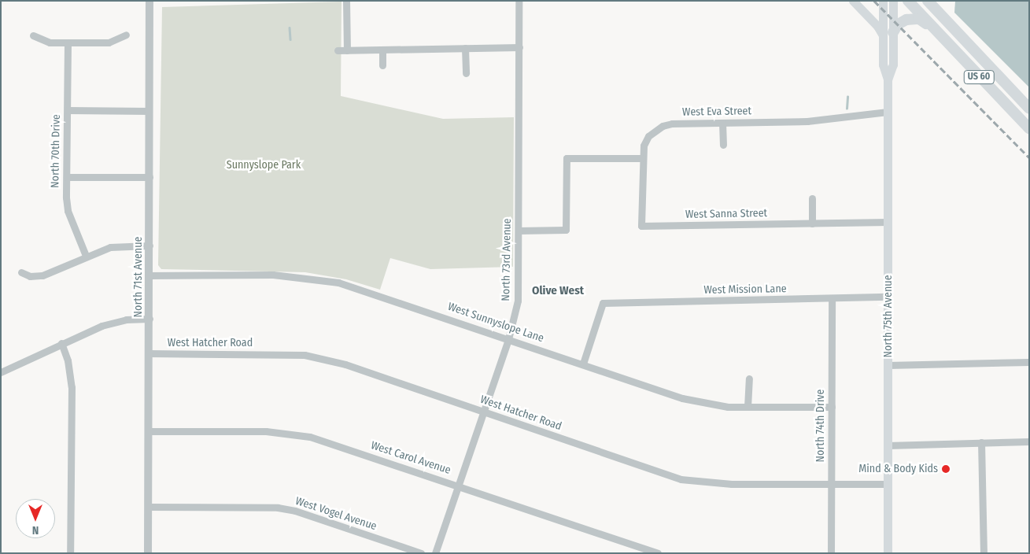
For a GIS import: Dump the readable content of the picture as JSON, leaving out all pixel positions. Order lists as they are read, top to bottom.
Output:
{
  "streets": {
    "highway": ["US 60"],
    "main road": ["North 75th Avenue"],
    "street": [
      "West Eva Street",
      "North 70th Drive",
      "West Sanna Street",
      "North 73rd Avenue",
      "North 71st Avenue",
      "West Mission Lane",
      "West Sunnyslope Lane",
      "West Hatcher Road",
      "North 74th Drive",
      "West Carol Avenue",
      "West Vogel Avenue"
    ]
  },
  "crossings": [
    ["West Eva Street", "West Sanna Street"],
    ["West Eva Street", "North 75th Avenue"],
    ["West Sanna Street", "North 75th Avenue"],
    ["North 73rd Avenue", "West Sunnyslope Lane"],
    ["North 73rd Avenue", "West Hatcher Road"],
    ["North 73rd Avenue", "West Carol Avenue"],
    ["North 71st Avenue", "West Sunnyslope Lane"],
    ["North 71st Avenue", "West Hatcher Road"],
    ["North 71st Avenue", "West Carol Avenue"],
    ["North 71st Avenue", "West Vogel Avenue"],
    ["West Mission Lane", "North 75th Avenue"],
    ["West Mission Lane", "West Sunnyslope Lane"],
    ["West Mission Lane", "North 74th Drive"],
    ["North 75th Avenue", "West Hatcher Road"],
    ["West Sunnyslope Lane", "North 74th Drive"],
    ["West Hatcher Road", "North 74th Drive"]
  ],
  "districts": ["Olive West"],
  "parks": ["Sunnyslope Park"],
  "places": ["Mind & Body Kids"],
  "north": "bottom"
}
